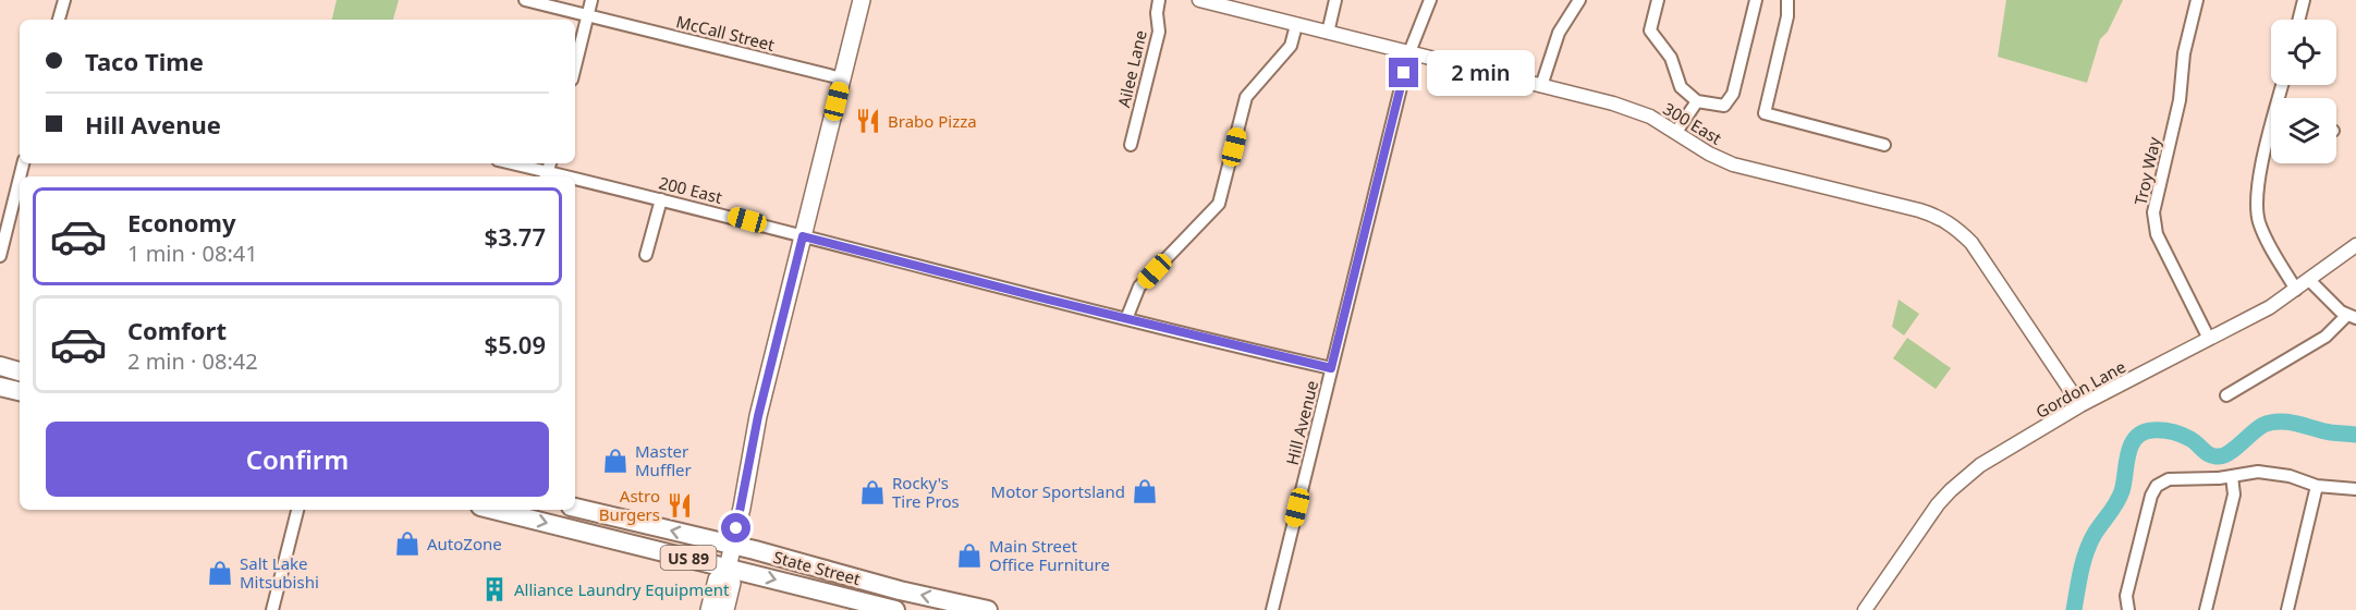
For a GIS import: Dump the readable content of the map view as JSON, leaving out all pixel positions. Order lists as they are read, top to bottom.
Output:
{
  "streets": {
    "main road": ["US 89", "State Street"],
    "street": [
      "McCall Street",
      "Ailee Lane",
      "300 East",
      "Troy Way",
      "200 East",
      "Gordon Lane",
      "Hill Avenue"
    ]
  },
  "crossings": [
    ["300 East", "Gordon Lane"],
    ["300 East", "Hill Avenue"],
    ["Troy Way", "Gordon Lane"],
    ["200 East", "Hill Avenue"]
  ],
  "places": {
    "restaurant": ["Brabo Pizza", "Astro Burgers"],
    "shop": [
      "Master Muffler",
      "Motor Sportsland",
      "Rocky's Tire Pros",
      "AutoZone",
      "Main Street Office Furniture",
      "Salt Lake Mitsubishi"
    ],
    "building": ["Alliance Laundry Equipment"]
  },
  "page": {
    "banner": ["Taco Time", "Hill Avenue"],
    "bubble": "2 min",
    "list": [
      {
        "name": "Economy",
        "note": "1 min · 08:41",
        "value": "$3.77"
      },
      {
        "name": "Comfort",
        "note": "2 min · 08:42",
        "value": "$5.09"
      }
    ],
    "buttons": "Confirm"
  }
}
